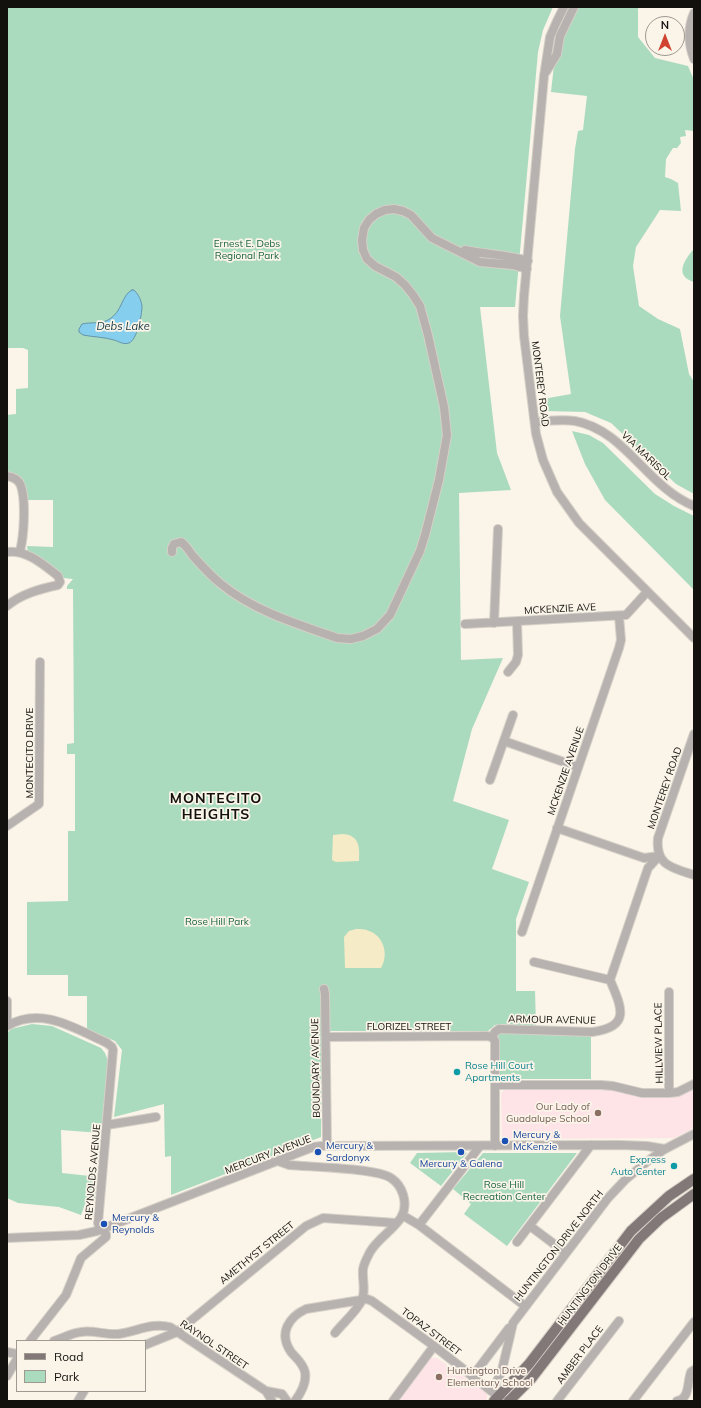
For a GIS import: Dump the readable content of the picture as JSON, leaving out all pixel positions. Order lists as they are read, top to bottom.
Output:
{
  "streets": {
    "main road": ["HUNTINGTON DRIVE"],
    "street": [
      "MONTEREY ROAD",
      "VIA MARISOL",
      "MCKENZIE AVE",
      "MONTECITO DRIVE",
      "MCKENZIE AVENUE",
      "ARMOUR AVENUE",
      "FLORIZEL STREET",
      "HILLVIEW PLACE",
      "BOUNDARY AVENUE",
      "MERCURY AVENUE",
      "REYNOLDS AVENUE",
      "HUNTINGTON DRIVE NORTH",
      "AMETHYST STREET",
      "TOPAZ STREET",
      "RAYNOL STREET",
      "AMBER PLACE"
    ]
  },
  "crossings": [
    ["MONTEREY ROAD", "VIA MARISOL"],
    ["MCKENZIE AVE", "MCKENZIE AVENUE"],
    ["ARMOUR AVENUE", "FLORIZEL STREET"],
    ["FLORIZEL STREET", "BOUNDARY AVENUE"],
    ["BOUNDARY AVENUE", "MERCURY AVENUE"],
    ["MERCURY AVENUE", "REYNOLDS AVENUE"],
    ["MERCURY AVENUE", "HUNTINGTON DRIVE NORTH"],
    ["AMETHYST STREET", "RAYNOL STREET"],
    ["HUNTINGTON DRIVE", "TOPAZ STREET"]
  ],
  "districts": ["MONTECITO HEIGHTS"],
  "water": ["Debs Lake"],
  "parks": ["Ernest E. Debs Regional Park", "Rose Hill Park", "Rose Hill Recreation Center"],
  "places": [
    "Rose Hill Court Apartments",
    "Our Lady of Guadalupe School",
    "Mercury & McKenzie",
    "Mercury & Sardonyx",
    "Mercury & Galena",
    "Express Auto Center",
    "Mercury & Reynolds",
    "Huntington Drive Elementary School"
  ],
  "legend": ["Road", "Park"],
  "north": "top"
}
